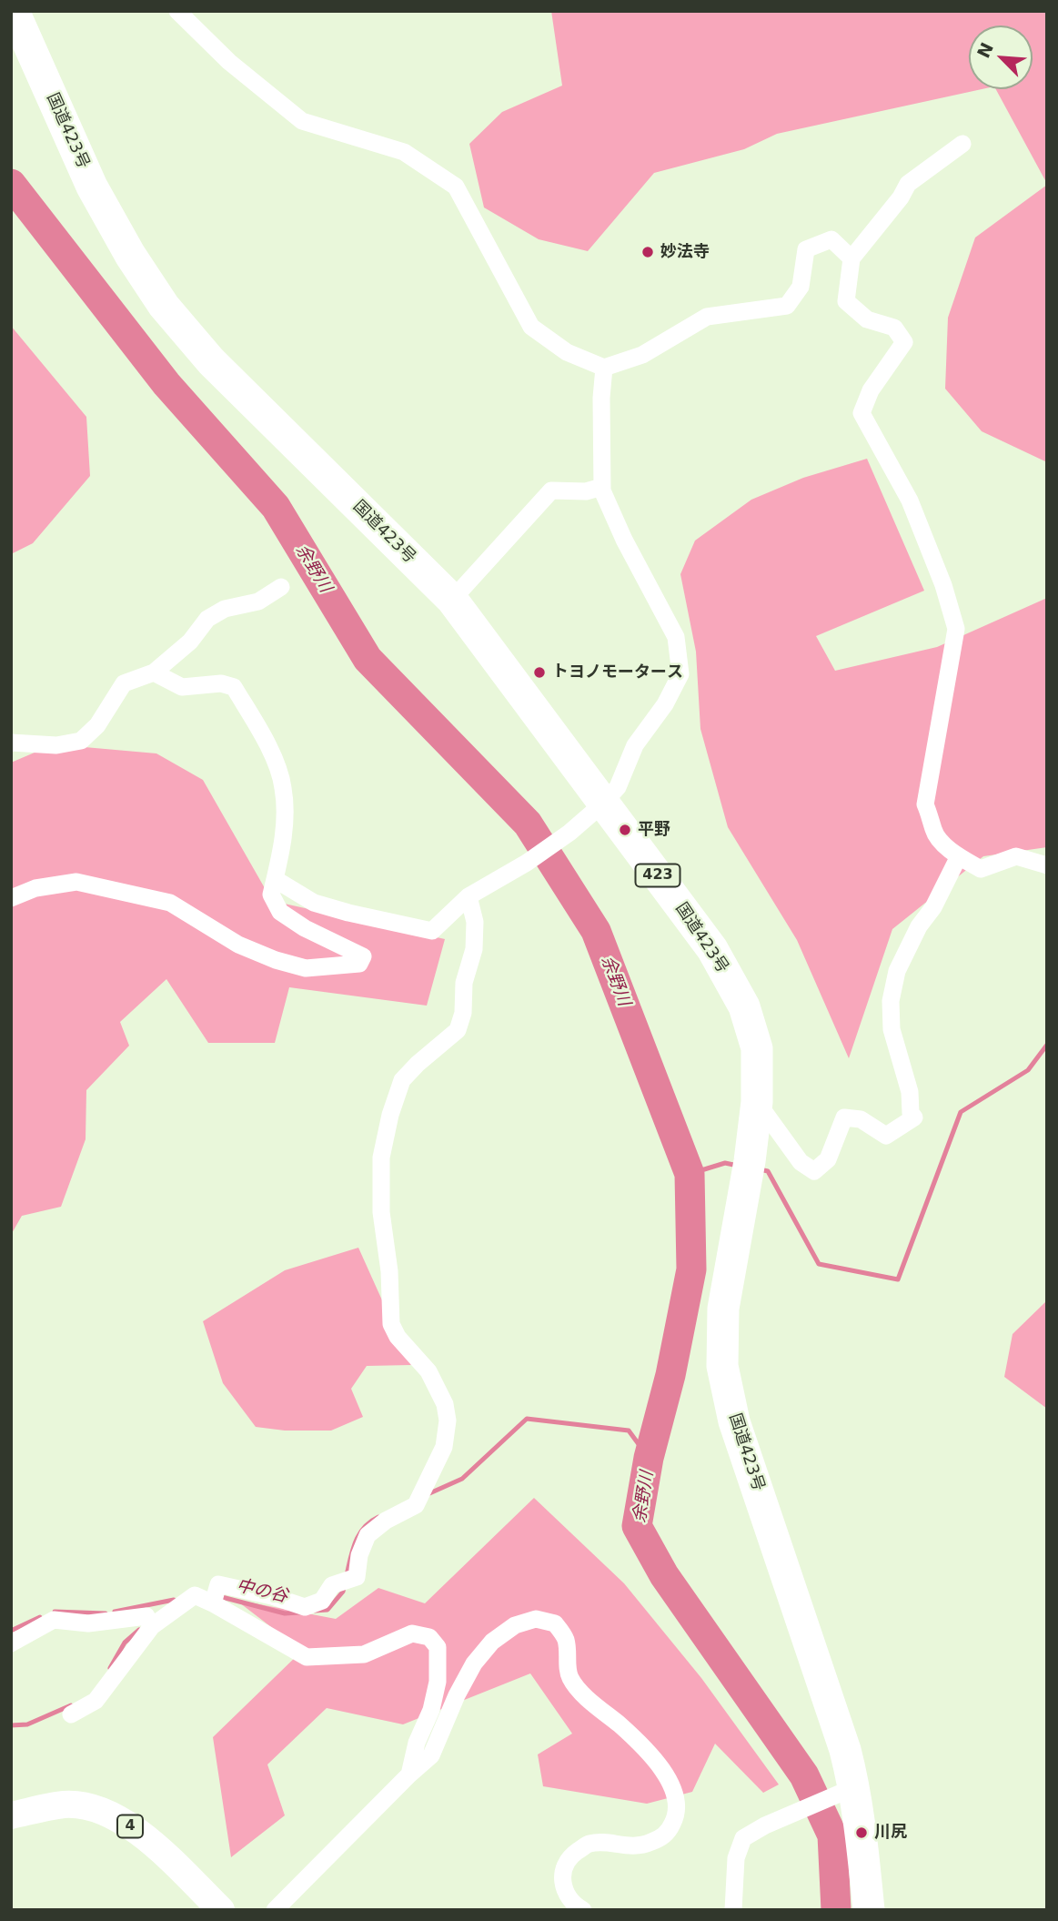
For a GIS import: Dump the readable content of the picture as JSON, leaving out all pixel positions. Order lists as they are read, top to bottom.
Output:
{
  "streets": {
    "highway": ["国道423号", "423"],
    "main road": ["4"]
  },
  "water": ["余野川", "中の谷"],
  "places": [
    "妙法寺",
    "トヨノモータース",
    "平野",
    "川尻"
  ],
  "north": "top left"
}
